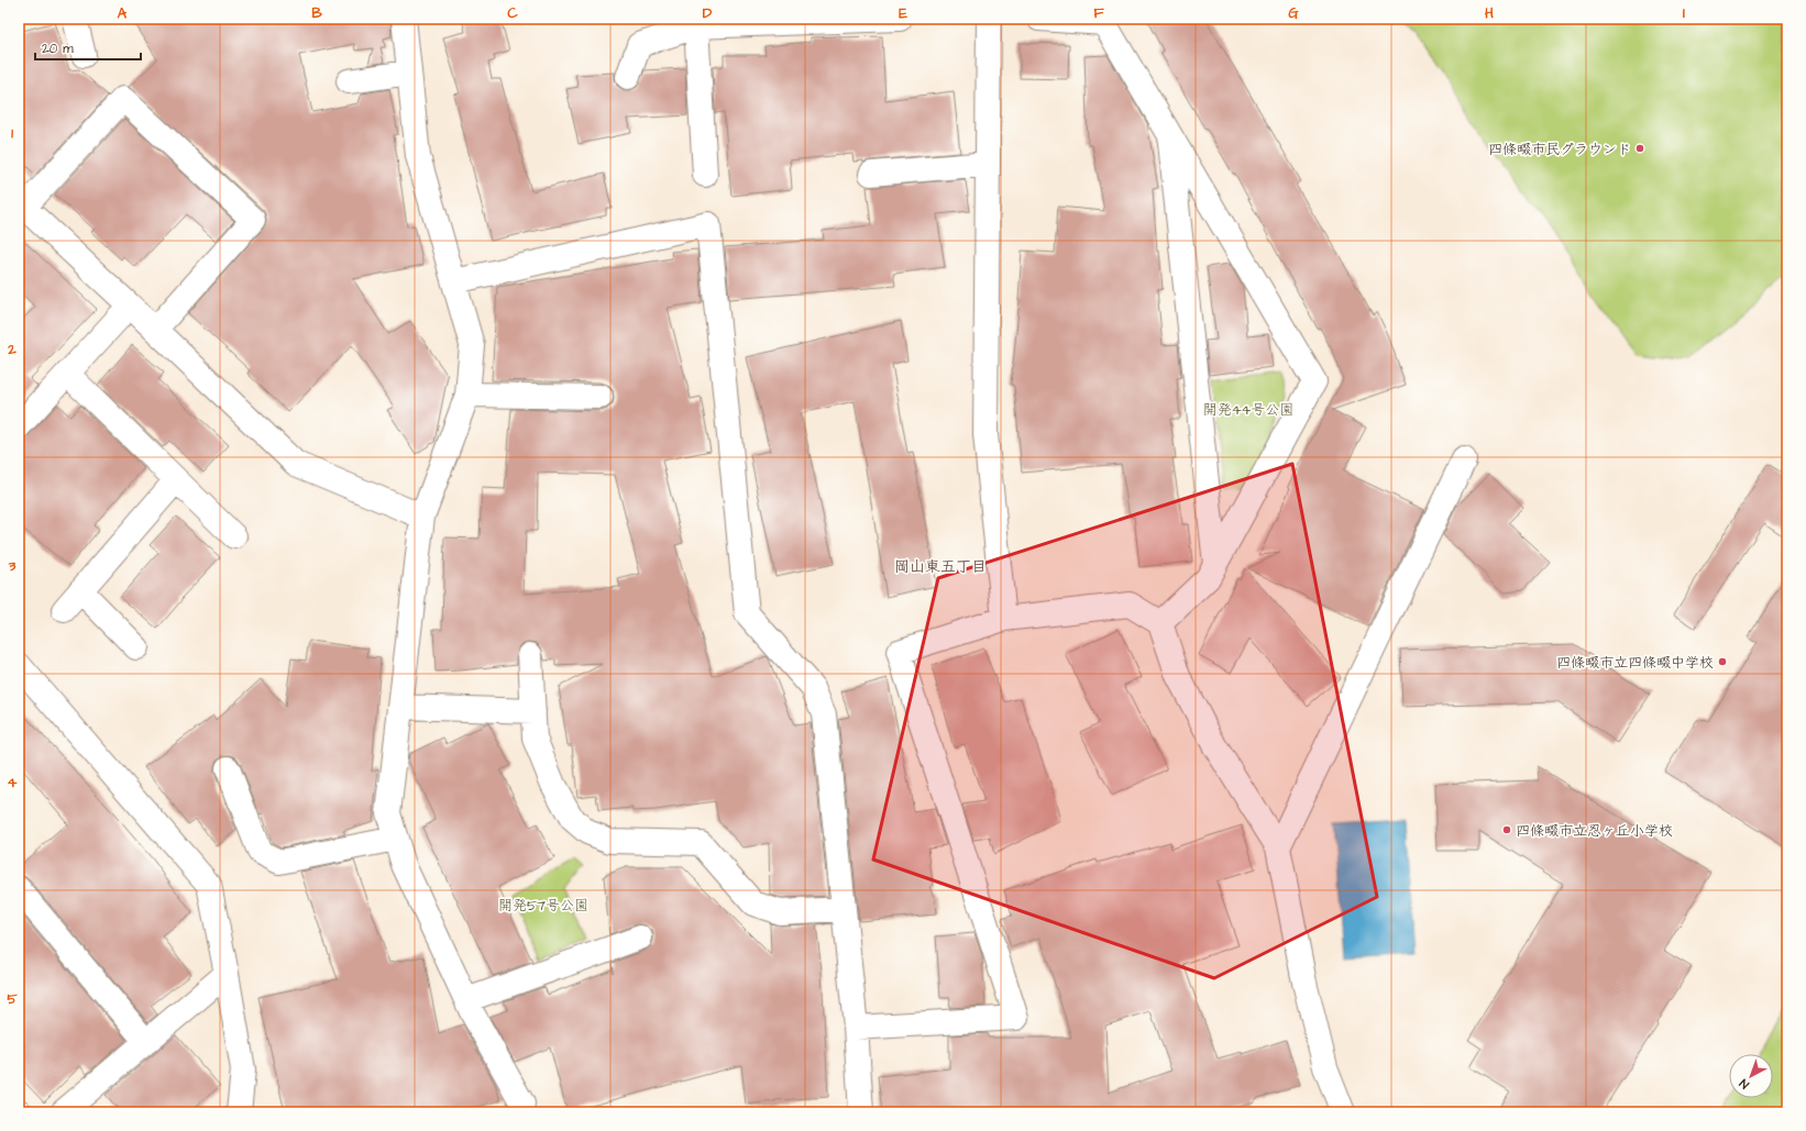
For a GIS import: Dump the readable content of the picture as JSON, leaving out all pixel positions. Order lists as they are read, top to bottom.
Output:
{
  "districts": ["岡山東五丁目"],
  "parks": ["開発44号公園", "開発57号公園"],
  "places": ["四條畷市民グラウンド", "四條畷市立四條畷中学校", "四條畷市立忍ヶ丘小学校"],
  "scale_bar": "20 m",
  "north": "bottom left",
  "grid": {
    "columns": [
      "A",
      "B",
      "C",
      "D",
      "E",
      "F",
      "G",
      "H",
      "I"
    ],
    "rows": [
      "1",
      "2",
      "3",
      "4",
      "5"
    ]
  }
}
